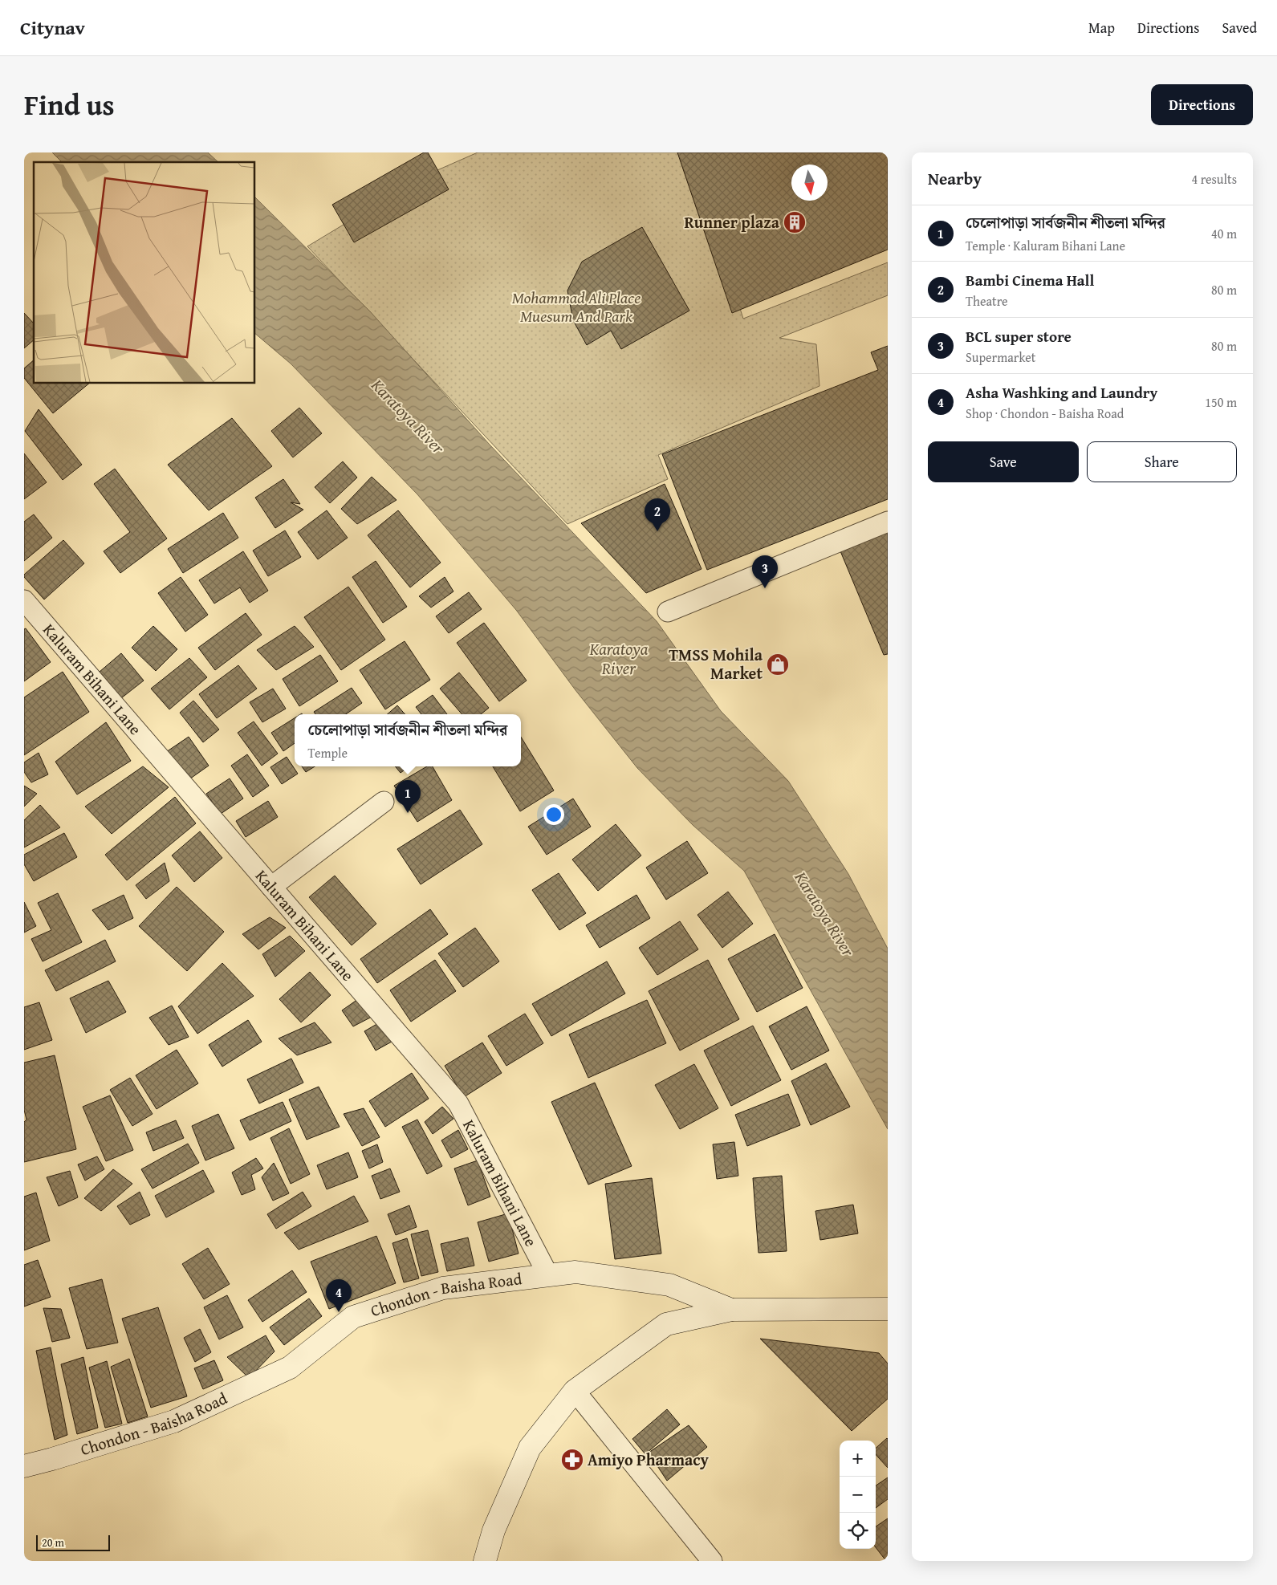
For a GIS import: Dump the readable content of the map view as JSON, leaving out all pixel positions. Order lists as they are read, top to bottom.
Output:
{
  "streets": {
    "main road": ["Chondon - Baisha Road"],
    "street": ["Kaluram Bihani Lane"]
  },
  "crossings": [
    ["Kaluram Bihani Lane", "Chondon - Baisha Road"]
  ],
  "water": ["Karatoya River"],
  "parks": ["Mohammad Ali Place Muesum And Park"],
  "places": {
    "building": ["Runner plaza"],
    "shop": ["TMSS Mohila Market"],
    "pharmacy": ["Amiyo Pharmacy"]
  },
  "scale_bar": "20 m",
  "north": "bottom",
  "page": {
    "header": "Citynav",
    "nav": ["Map", "Directions", "Saved"],
    "title": "Find us",
    "buttons": [
      "Directions",
      ["Save", "Share"]
    ],
    "heading": ["Nearby", "4 results"],
    "list": [
      {
        "mark": "1",
        "name": "চেলোপাড়া সার্বজনীন শীতলা মন্দির",
        "note": "Temple · Kaluram Bihani Lane",
        "value": "40 m"
      },
      {
        "mark": "2",
        "name": "Bambi Cinema Hall",
        "note": "Theatre",
        "value": "80 m"
      },
      {
        "mark": "3",
        "name": "BCL super store",
        "note": "Supermarket",
        "value": "80 m"
      },
      {
        "mark": "4",
        "name": "Asha Washking and Laundry",
        "note": "Shop · Chondon - Baisha Road",
        "value": "150 m"
      }
    ],
    "pins": [
      "2",
      "3",
      "1",
      "4"
    ],
    "popup": ["চেলোপাড়া সার্বজনীন শীতলা মন্দির", "Temple"],
    "map_buttons": ["+", "−"],
    "scale": "20 m"
  }
}
